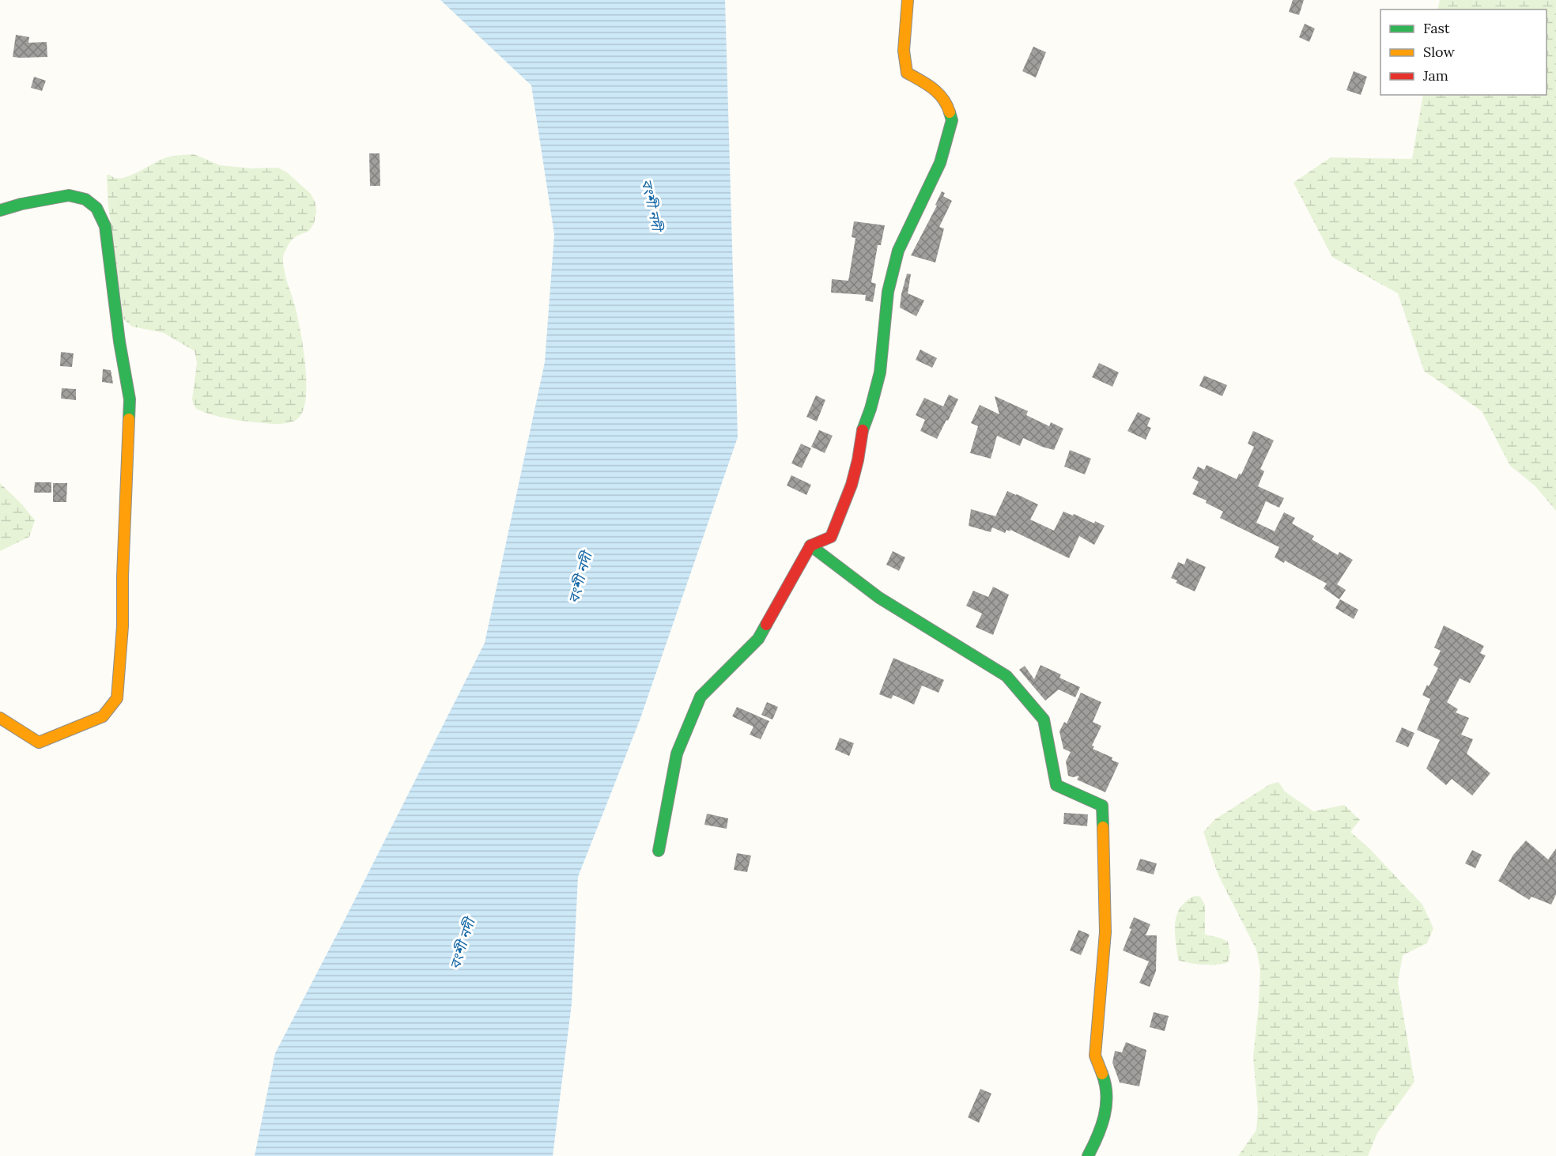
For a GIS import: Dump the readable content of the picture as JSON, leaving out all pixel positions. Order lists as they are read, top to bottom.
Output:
{
  "water": ["বংশী নদী"],
  "legend": ["Fast", "Slow", "Jam"]
}
